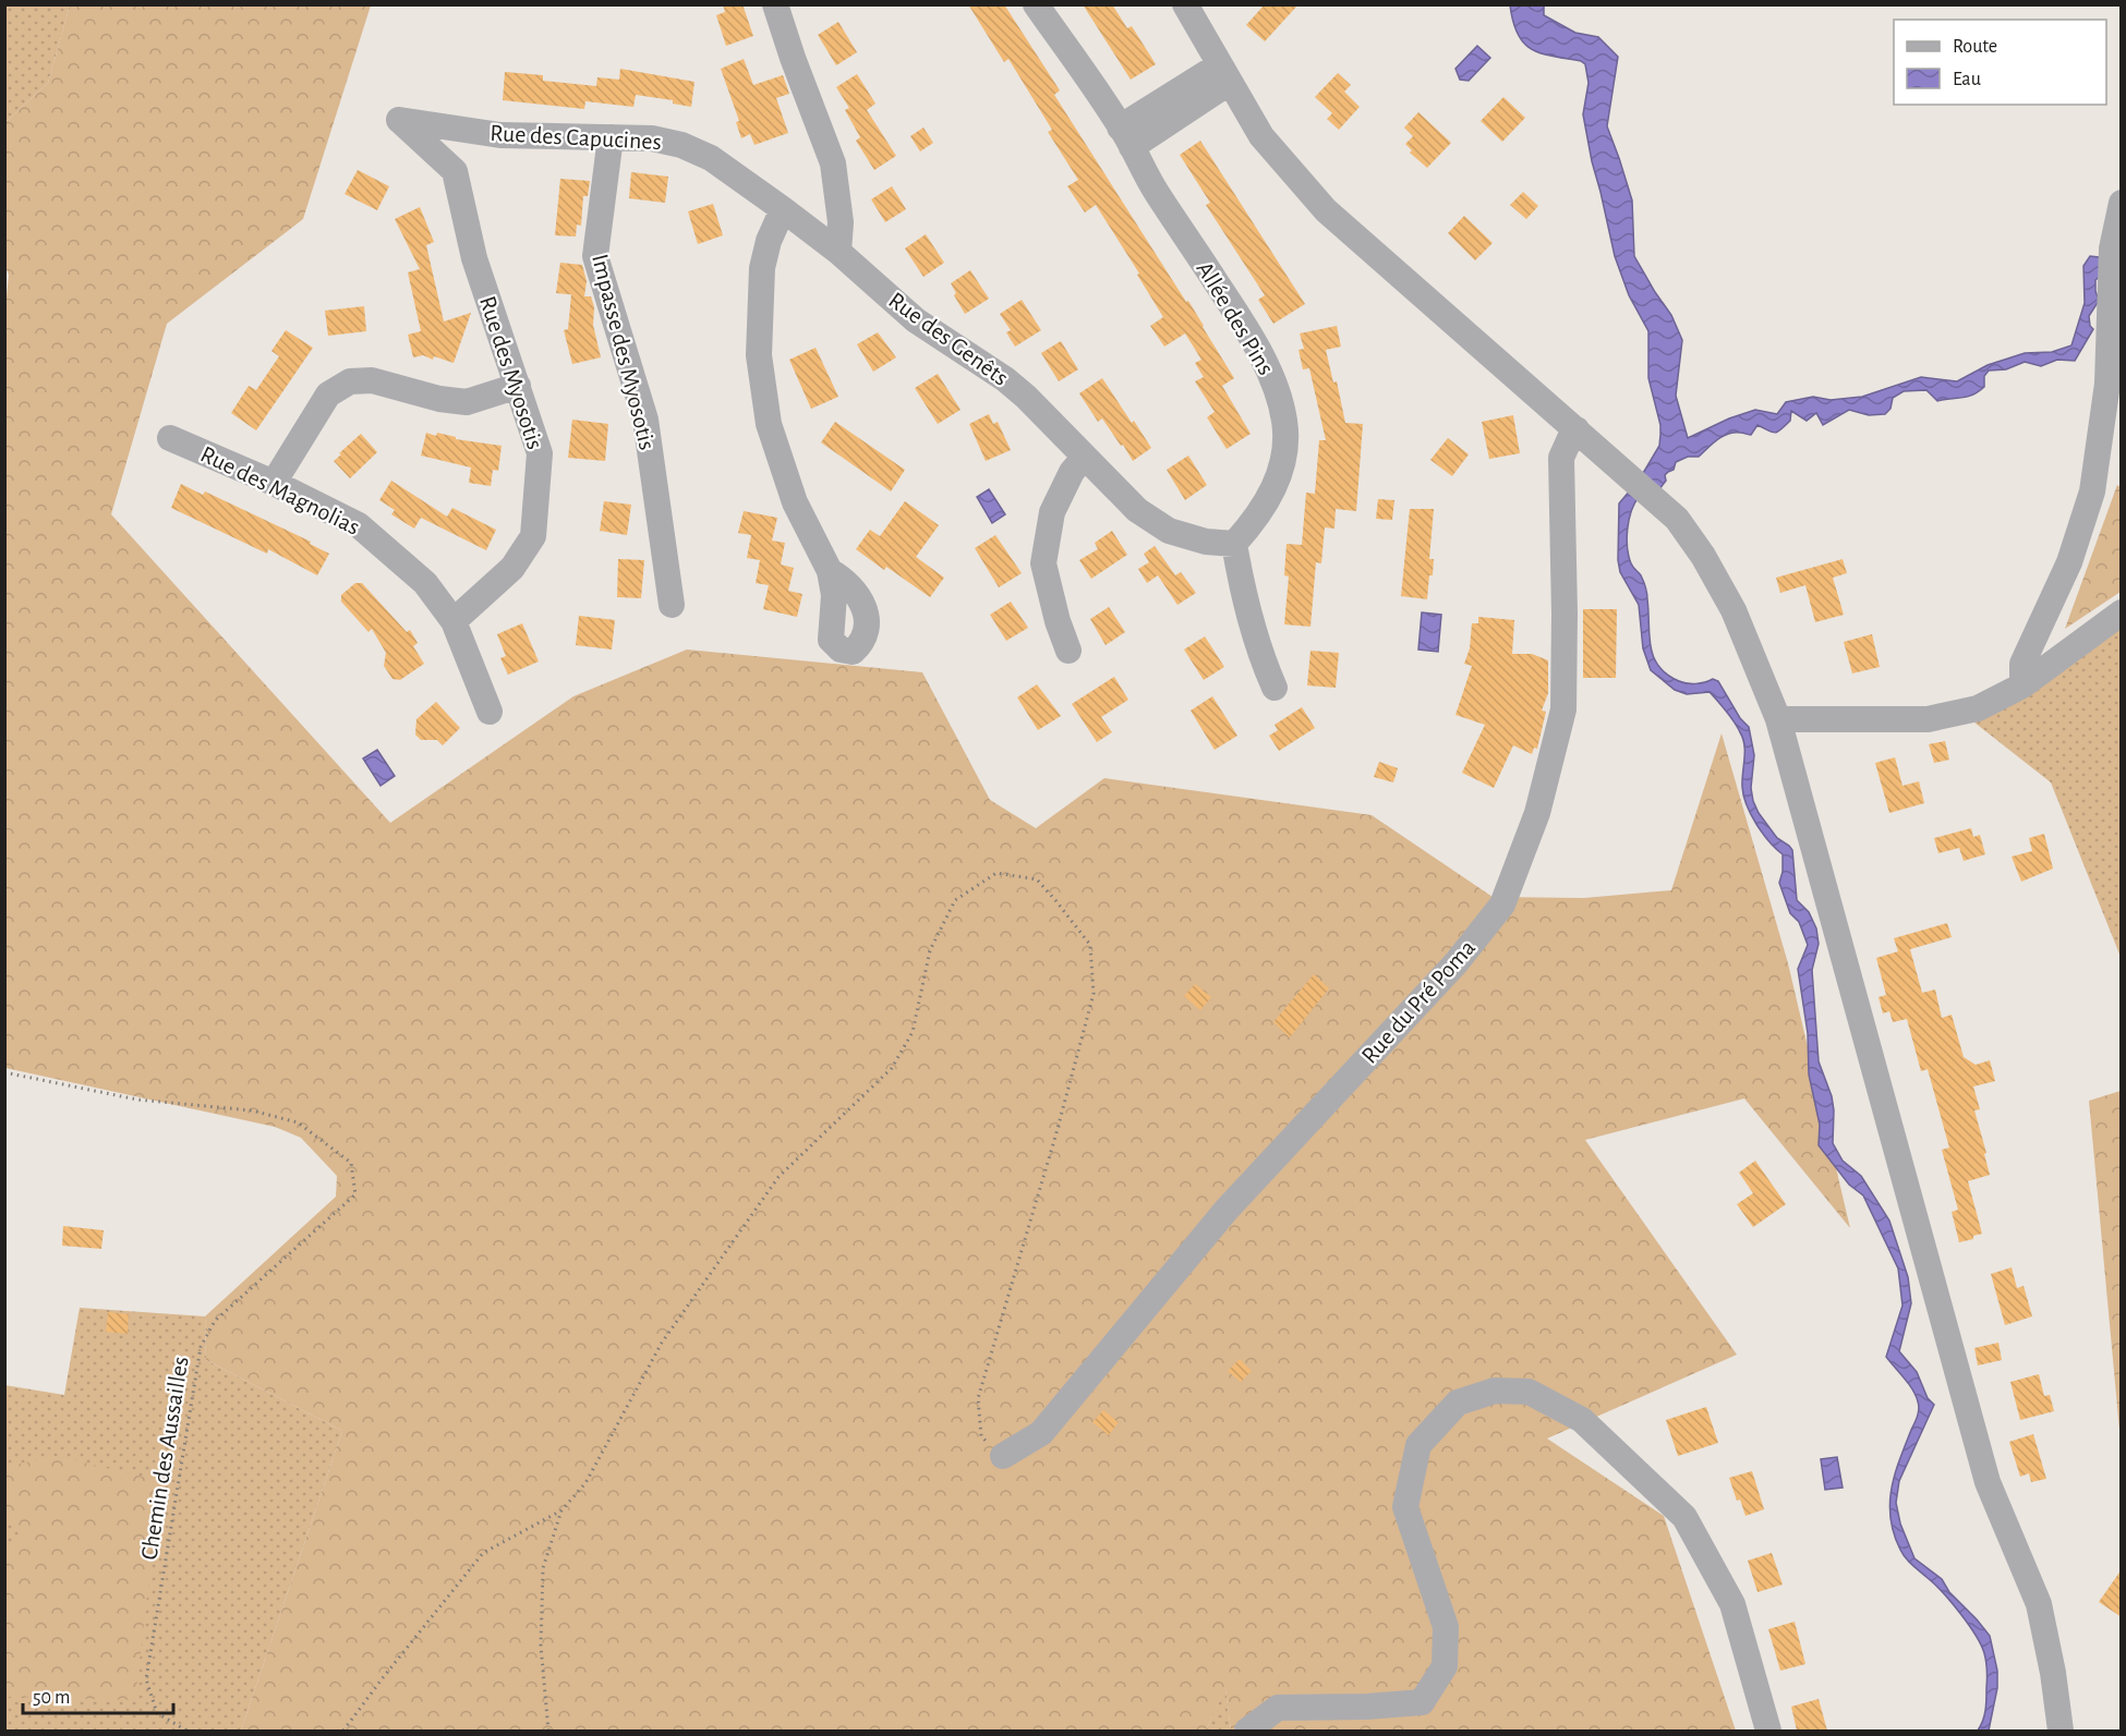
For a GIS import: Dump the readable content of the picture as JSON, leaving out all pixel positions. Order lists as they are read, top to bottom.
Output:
{
  "streets": {
    "street": [
      "Rue des Capucines",
      "Allée des Pins",
      "Rue des Genêts",
      "Impasse des Myosotis",
      "Rue des Myosotis",
      "Rue des Magnolias",
      "Rue du Pré Poma"
    ],
    "path": ["Chemin des Aussailles"]
  },
  "crossings": [
    ["Rue des Capucines", "Rue des Genêts"],
    ["Rue des Capucines", "Impasse des Myosotis"],
    ["Rue des Capucines", "Rue des Myosotis"],
    ["Allée des Pins", "Rue des Genêts"],
    ["Rue des Myosotis", "Rue des Magnolias"]
  ],
  "legend": ["Route", "Eau"],
  "scale_bar": "50 m"
}
